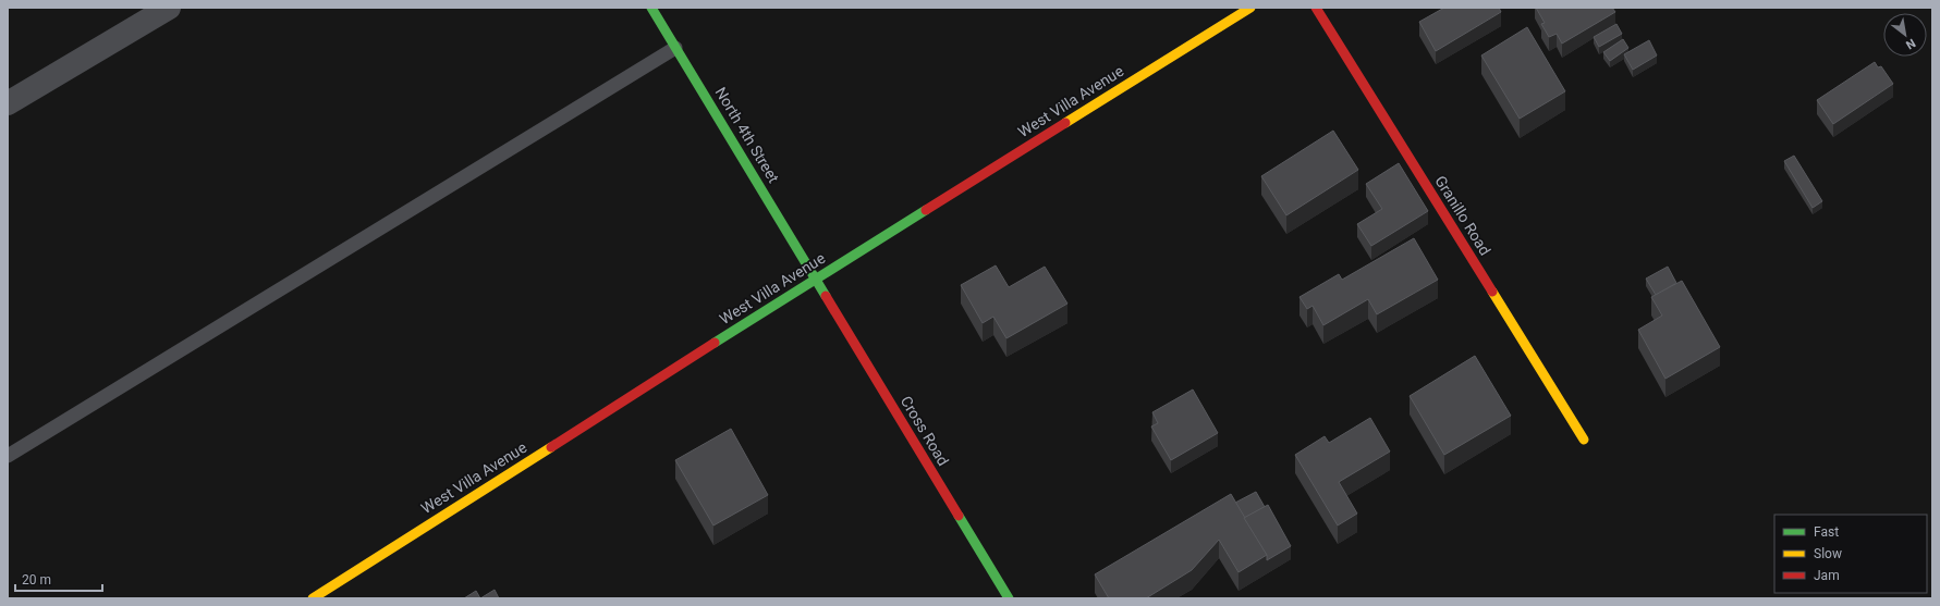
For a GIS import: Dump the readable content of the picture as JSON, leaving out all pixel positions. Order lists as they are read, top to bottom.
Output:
{
  "streets": {
    "street": [
      "West Villa Avenue",
      "North 4th Street",
      "Granillo Road",
      "Cross Road"
    ]
  },
  "crossings": [
    ["West Villa Avenue", "North 4th Street"],
    ["West Villa Avenue", "Cross Road"],
    ["North 4th Street", "Cross Road"]
  ],
  "legend": ["Fast", "Slow", "Jam"],
  "scale_bar": "20 m",
  "north": "bottom right"
}
